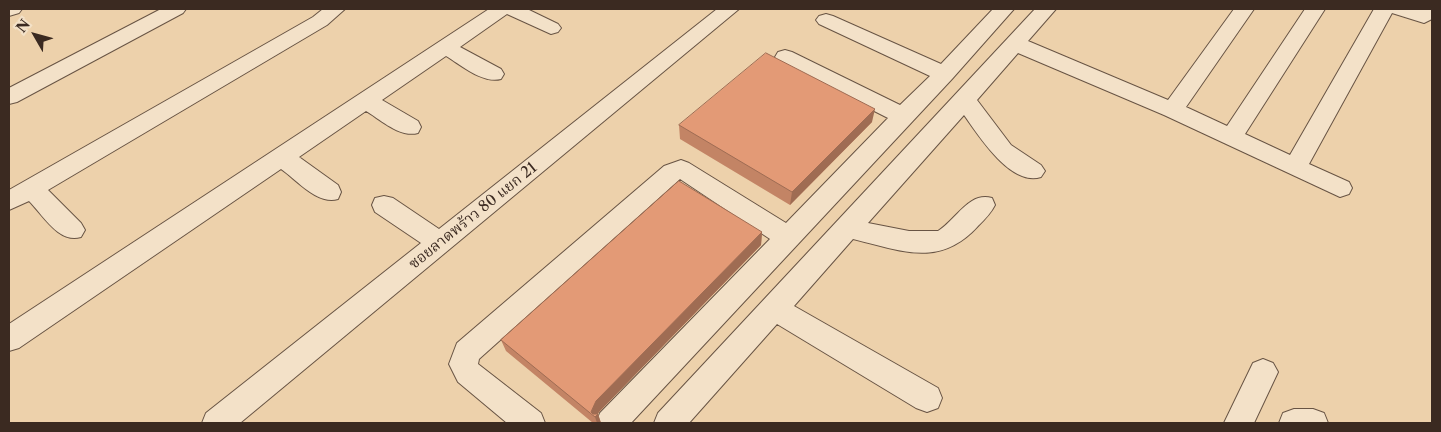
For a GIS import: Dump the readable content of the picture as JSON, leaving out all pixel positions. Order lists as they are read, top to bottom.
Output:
{
  "streets": {
    "street": ["ซอยลาดพร้าว 80 แยก 21"]
  },
  "north": "top left"
}
